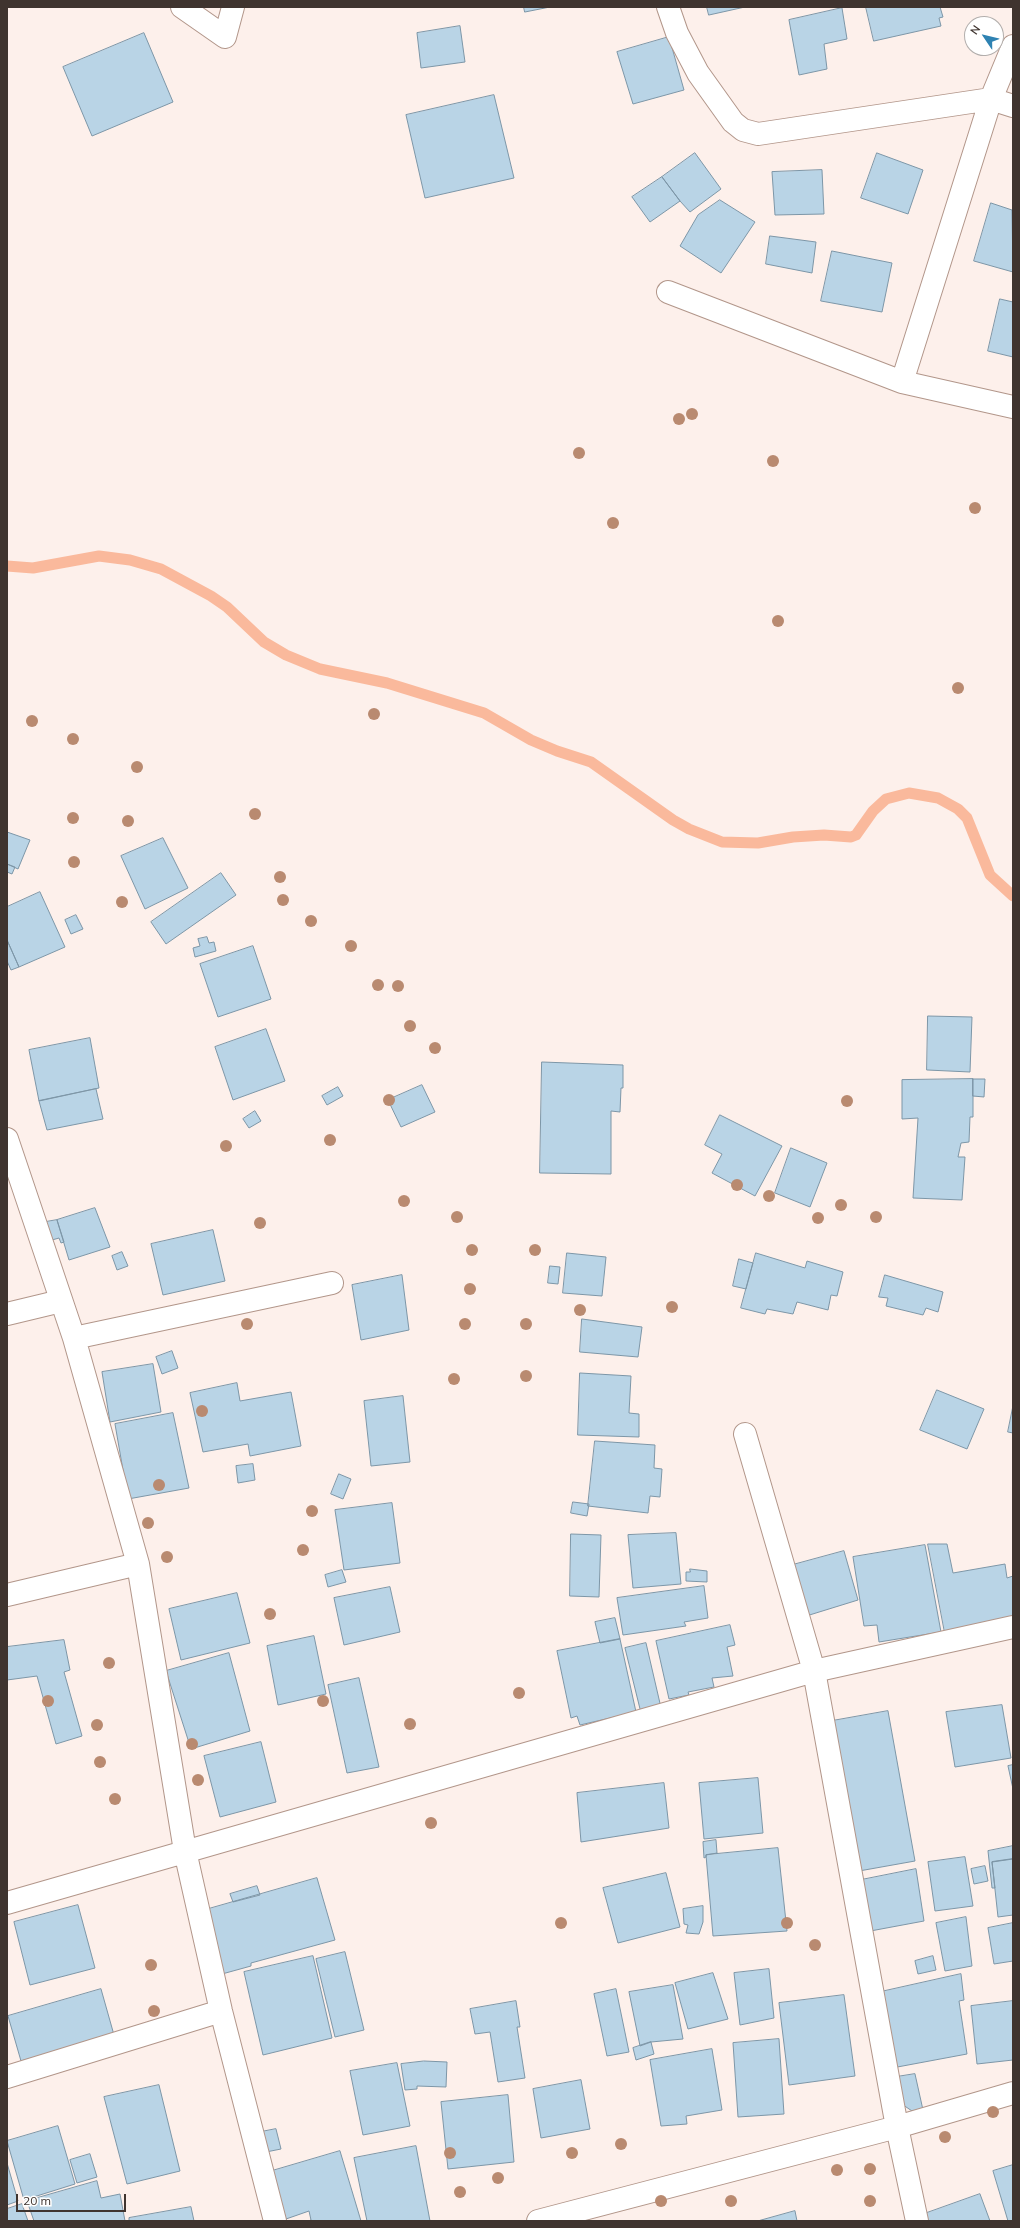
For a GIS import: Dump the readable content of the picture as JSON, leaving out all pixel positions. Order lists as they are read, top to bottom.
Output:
{
  "scale_bar": "20 m",
  "north": "top left"
}
